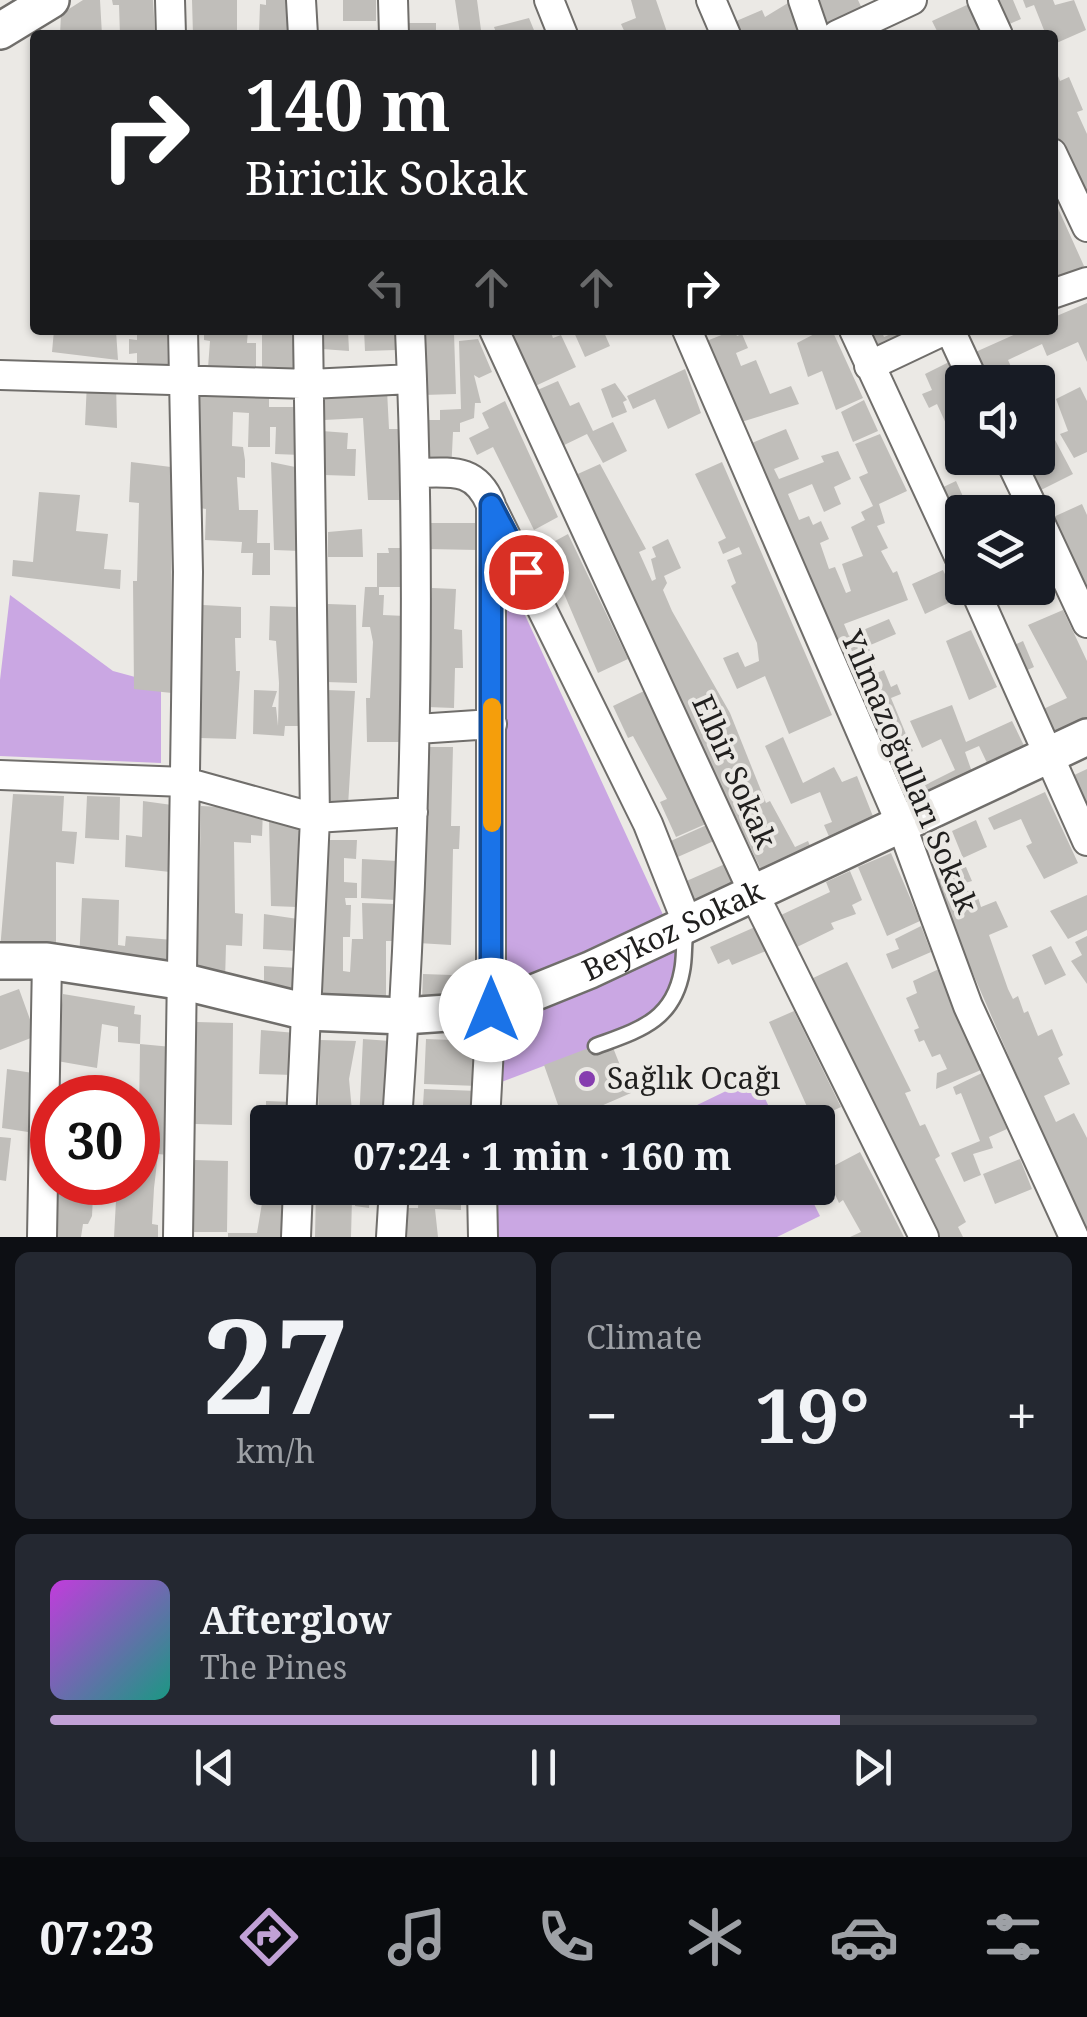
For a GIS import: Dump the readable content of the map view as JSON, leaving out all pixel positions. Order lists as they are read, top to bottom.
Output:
{
  "streets": {
    "street": ["Elbir Sokak", "Yılmazoğulları Sokak", "Beykoz Sokak"]
  },
  "crossings": [
    ["Elbir Sokak", "Beykoz Sokak"],
    ["Yılmazoğulları Sokak", "Beykoz Sokak"]
  ],
  "places": ["Sağlık Ocağı"],
  "page": {
    "turn": ["140 m", "Biricik Sokak"],
    "limit": "30",
    "trip": "07:24 · 1 min · 160 m",
    "tile": [
      ["27", "km/h"],
      "Climate"
    ],
    "heat": ["−", "19°", "+"],
    "song": ["Afterglow", "The Pines"],
    "tabs": "07:23"
  }
}
